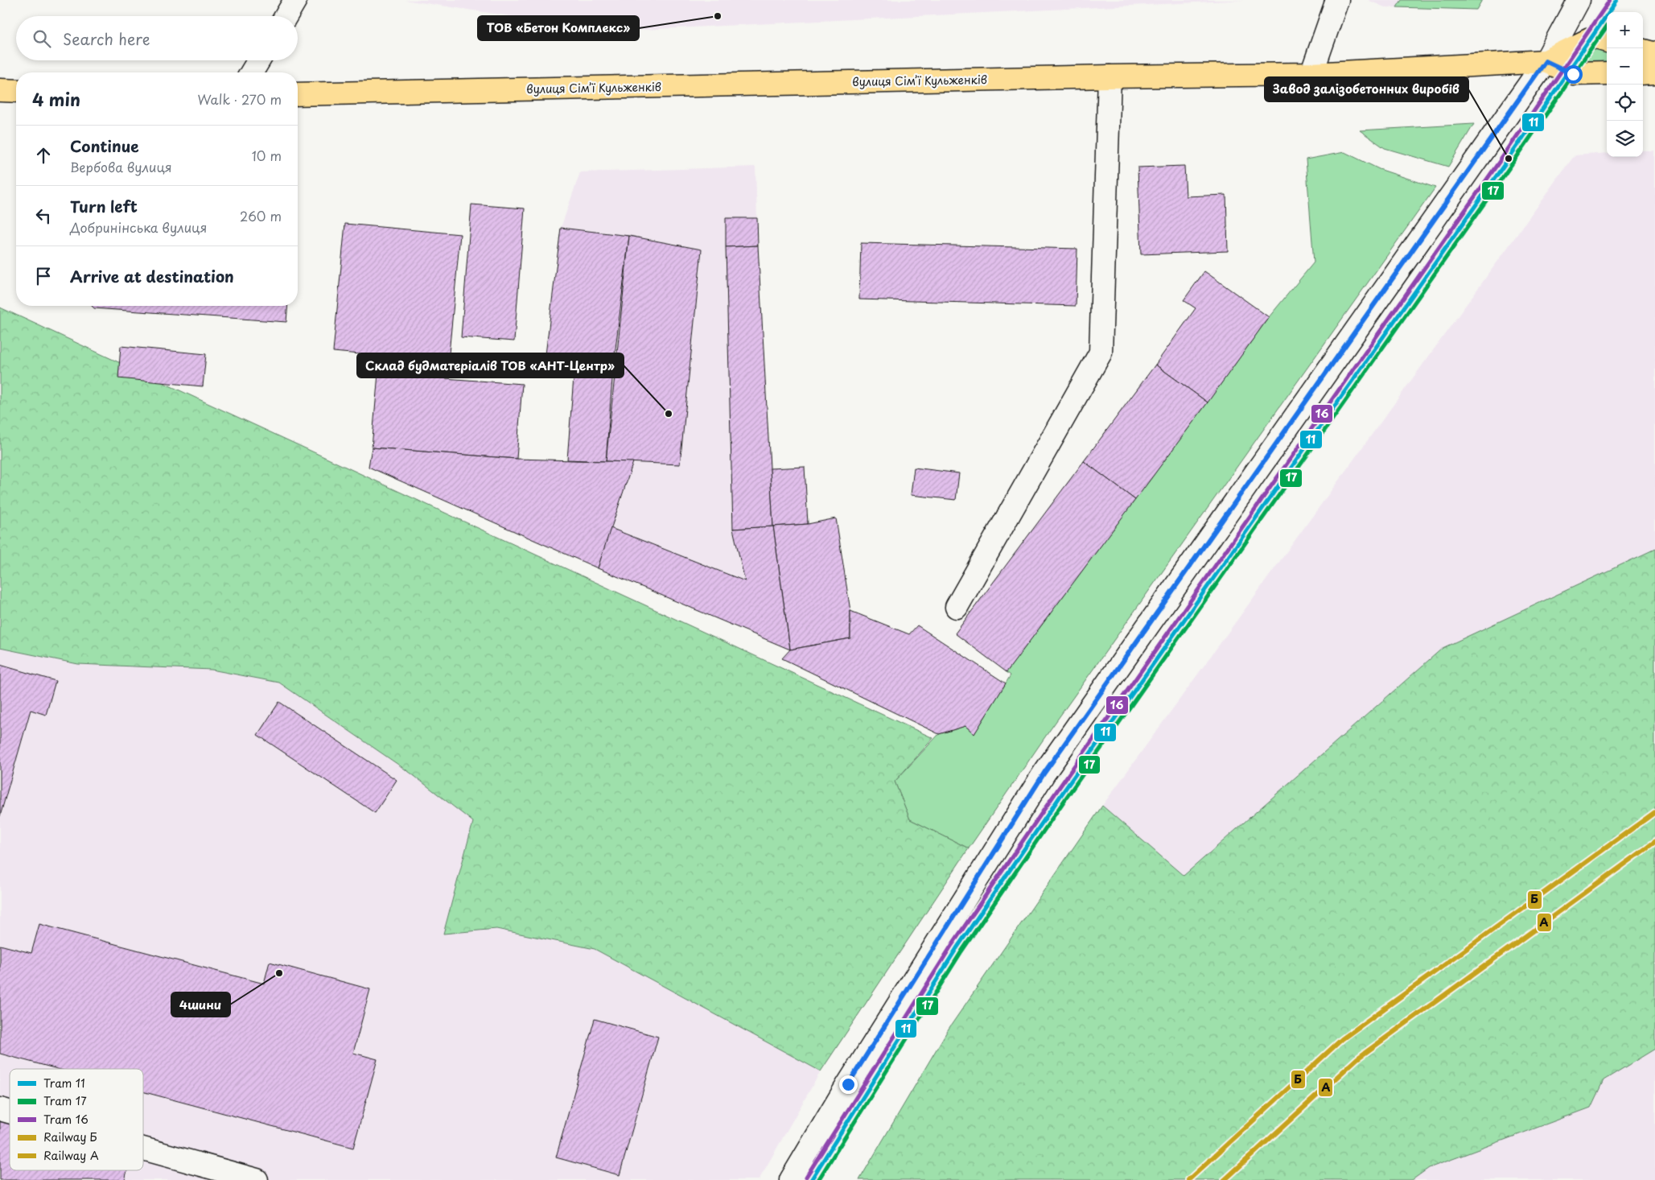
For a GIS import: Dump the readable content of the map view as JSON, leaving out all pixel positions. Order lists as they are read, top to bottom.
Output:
{
  "streets": {
    "main road": ["вулиця Сімʼї Кульженків"]
  },
  "places": [
    "ТОВ «Бетон Комплекс»",
    "Завод залізобетонних виробів",
    "Склад будматеріалів ТОВ «АНТ-Центр»",
    "4шини"
  ],
  "lines": [
    "tram line 11",
    "tram line 16",
    "tram line 17",
    "rail line Б",
    "rail line A"
  ],
  "legend": [
    "Tram 11",
    "Tram 17",
    "Tram 16",
    "Railway Б",
    "Railway A"
  ],
  "page": {
    "map_buttons": ["+", "−"],
    "search": "Search here",
    "heading": ["4 min", "Walk · 270 m"],
    "list": [
      ["Continue", "Вербова вулиця", "10 m"],
      ["Turn left", "Добринінська вулиця", "260 m"],
      "Arrive at destination"
    ]
  }
}
